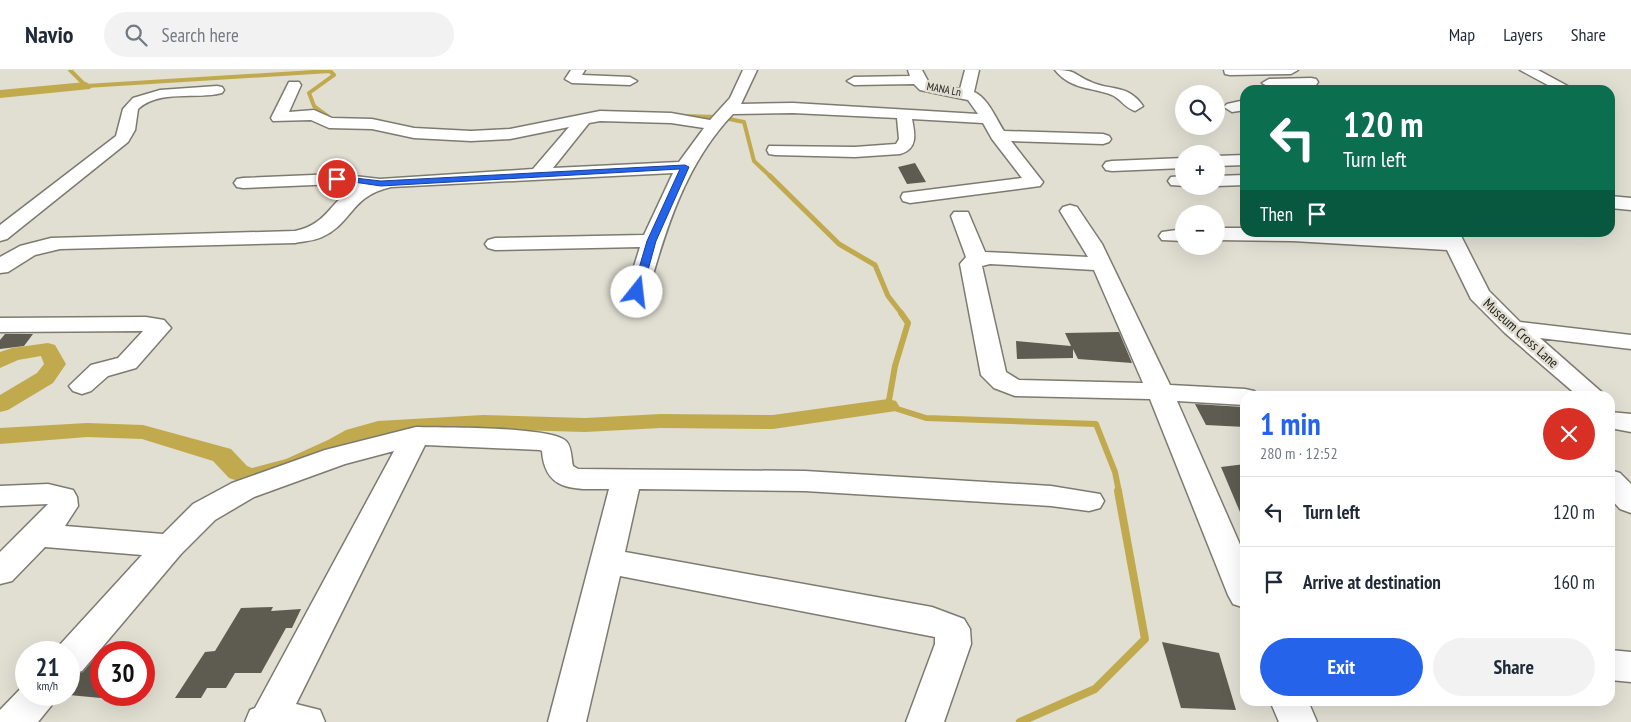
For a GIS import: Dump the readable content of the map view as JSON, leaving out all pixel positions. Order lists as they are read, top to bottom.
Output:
{
  "streets": {
    "street": ["MANA Ln", "Museum Cross Lane"]
  },
  "page": {
    "header": "Navio",
    "search": "Search here",
    "nav": ["Map", "Layers", "Share"],
    "map_buttons": ["+", "−"],
    "turn": ["120 m", "Turn left"],
    "then": "Then",
    "heading": ["1 min", "280 m · 12:52"],
    "list": [
      {
        "name": "Turn left",
        "value": "120 m"
      },
      {
        "name": "Arrive at destination",
        "value": "160 m"
      }
    ],
    "buttons": ["Exit", "Share"],
    "speed": "21 km/h",
    "limit": "30"
  }
}
